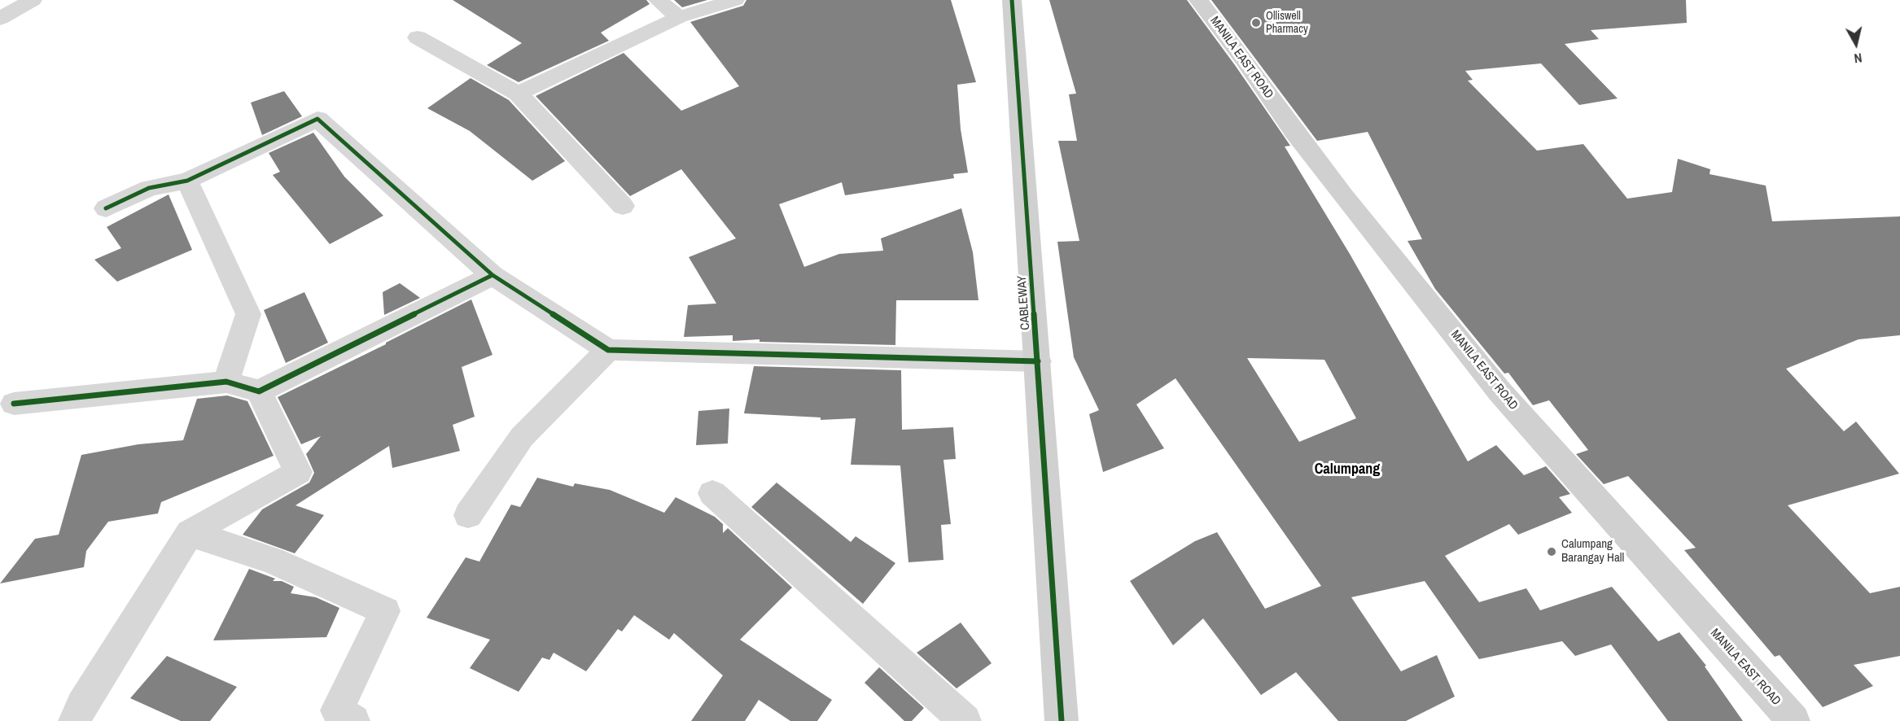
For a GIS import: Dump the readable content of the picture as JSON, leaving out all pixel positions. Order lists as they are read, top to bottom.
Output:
{
  "streets": {
    "main road": ["MANILA EAST ROAD", "CABLEWAY"]
  },
  "districts": ["Calumpang"],
  "places": ["Olliswell Pharmacy", "Calumpang Barangay Hall"],
  "north": "bottom"
}
